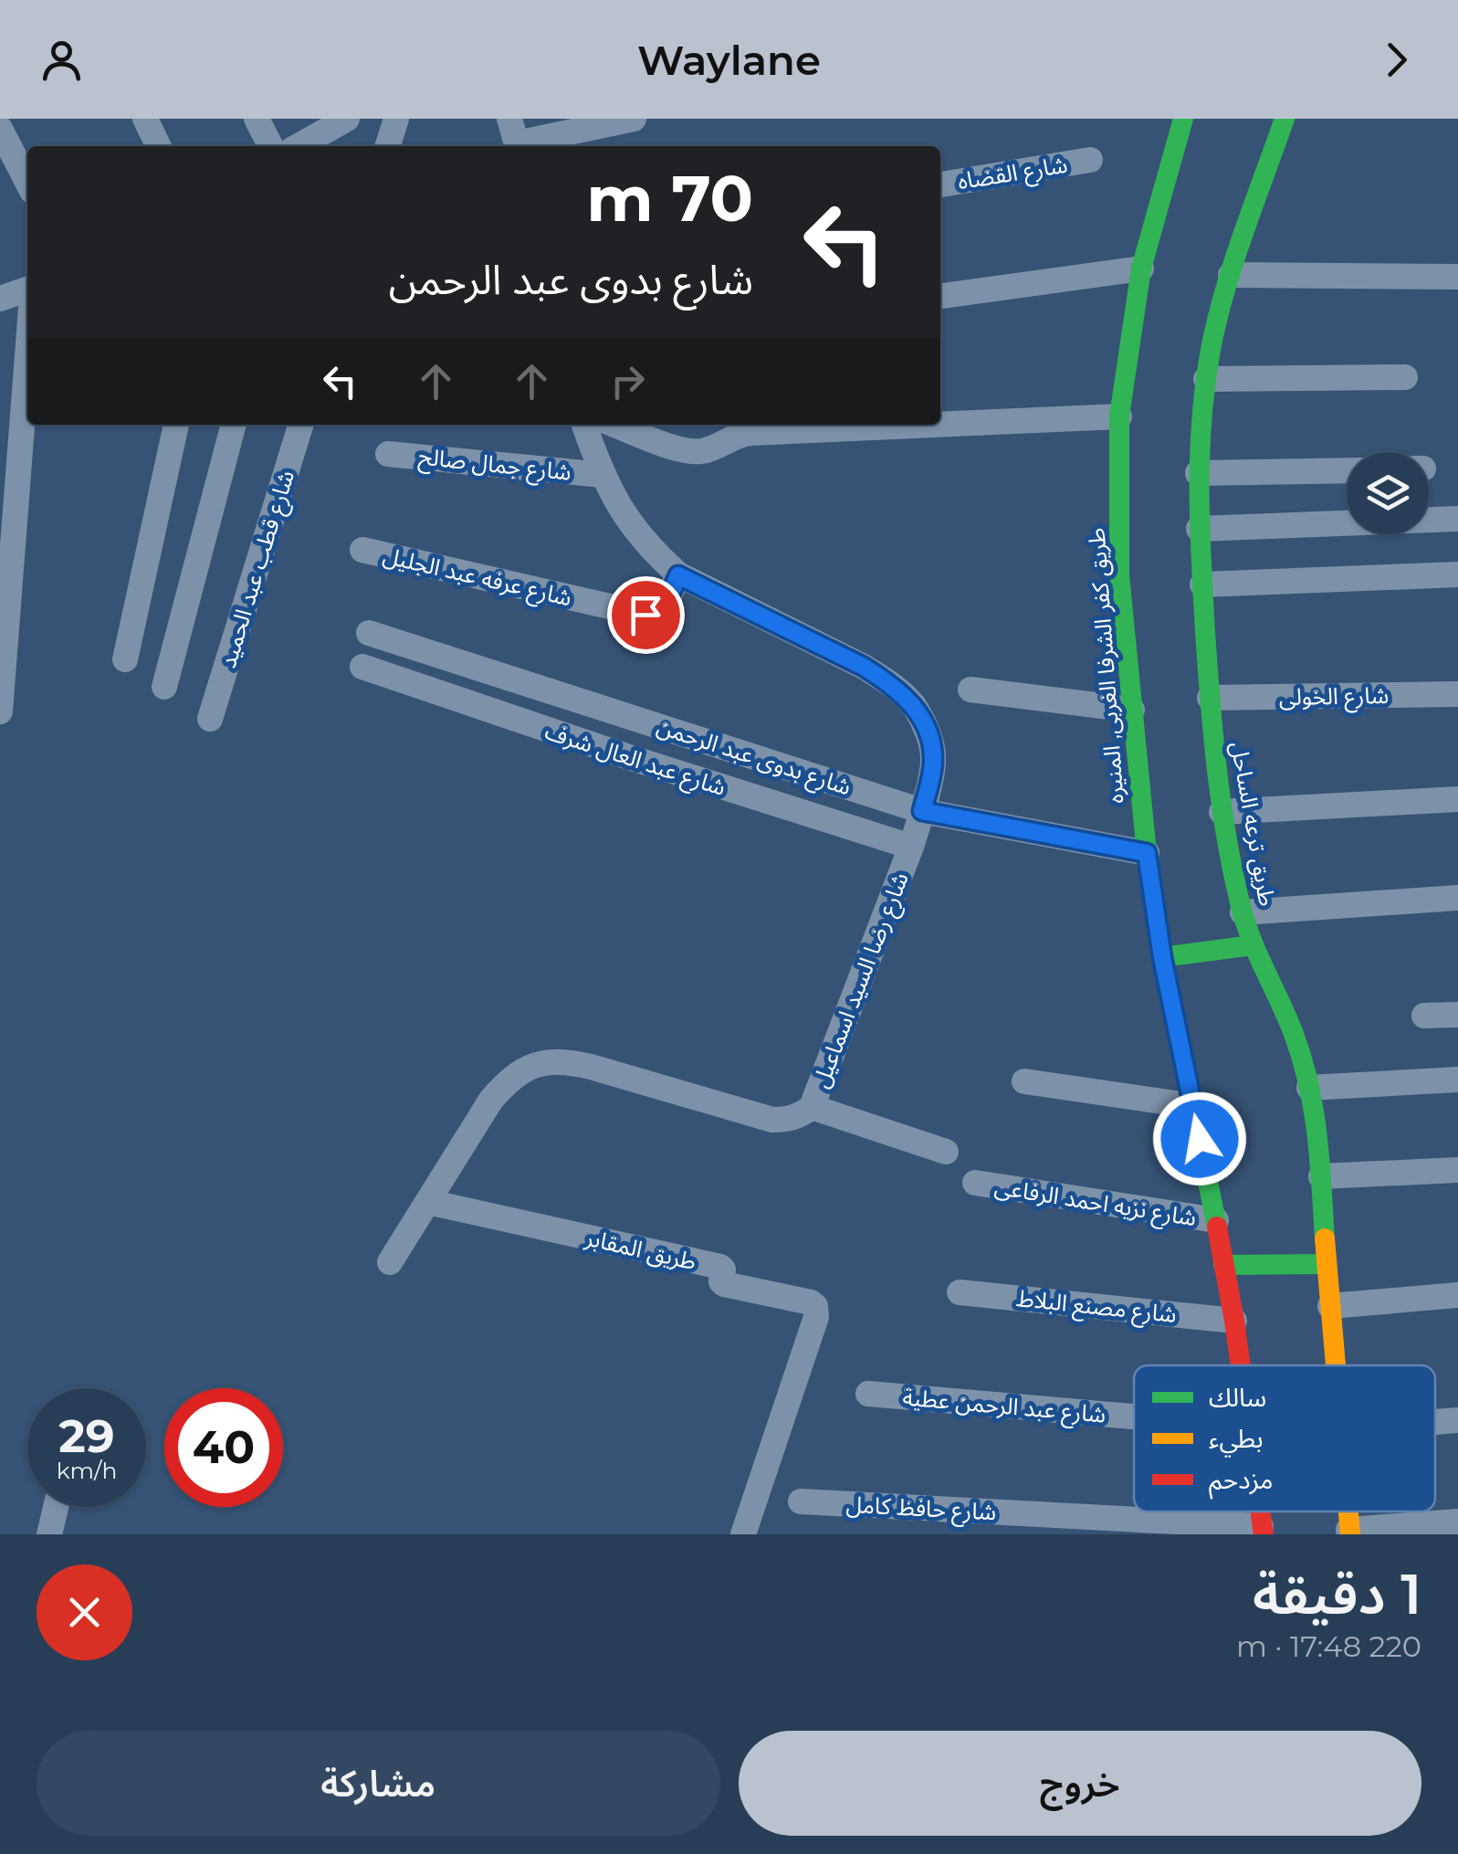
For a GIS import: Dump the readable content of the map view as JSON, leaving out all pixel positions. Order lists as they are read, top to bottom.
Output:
{
  "streets": {
    "street": [
      "شارع القضاه",
      "شارع جمال صالح",
      "شارع قطب عبد الحميد",
      "شارع عرفه عبد الجليل",
      "طريق كفر الشرفا الغربى, المنيره",
      "شارع الخولى",
      "شارع بدوى عبد الرحمن",
      "شارع عبد العال شرف",
      "طريق ترعه الساحل",
      "شارع رضا السيد اسماعيل",
      "شارع نزيه احمد الرفاعى",
      "طريق المقابر",
      "شارع مصنع البلاط",
      "شارع عبد الرحمن عطية",
      "شارع حافظ كامل"
    ]
  },
  "crossings": [
    ["شارع جمال صالح", "شارع رضا السيد اسماعيل"],
    ["شارع عرفه عبد الجليل", "شارع رضا السيد اسماعيل"],
    ["طريق كفر الشرفا الغربى, المنيره", "شارع بدوى عبد الرحمن"],
    ["طريق كفر الشرفا الغربى, المنيره", "شارع نزيه احمد الرفاعى"],
    ["طريق كفر الشرفا الغربى, المنيره", "شارع مصنع البلاط"],
    ["شارع الخولى", "طريق ترعه الساحل"],
    ["شارع بدوى عبد الرحمن", "شارع رضا السيد اسماعيل"],
    ["شارع عبد العال شرف", "شارع رضا السيد اسماعيل"],
    ["شارع رضا السيد اسماعيل", "طريق المقابر"]
  ],
  "legend": ["سالك", "بطيء", "مزدحم"],
  "page": {
    "header": "Waylane",
    "turn": ["70 m", "شارع بدوى عبد الرحمن"],
    "speed": "29 km/h",
    "limit": "40",
    "heading": ["1 دقيقة", "220 m · 17:48"],
    "buttons": ["خروج", "مشاركة"]
  }
}
